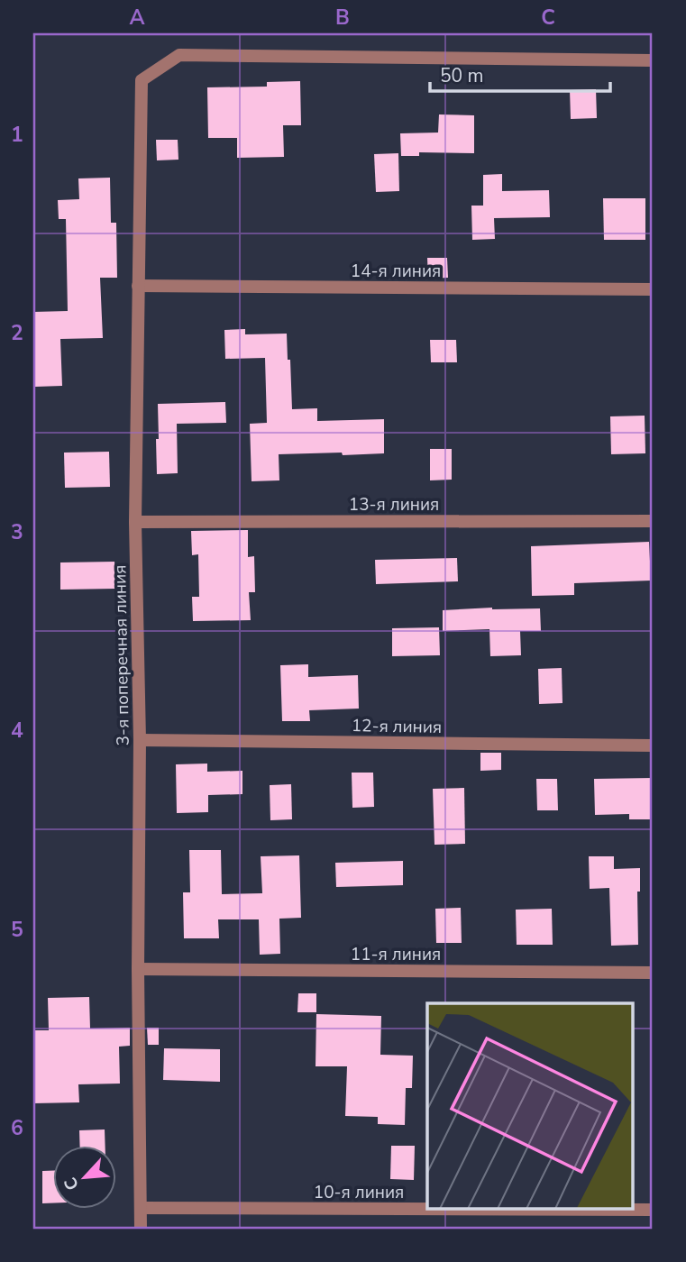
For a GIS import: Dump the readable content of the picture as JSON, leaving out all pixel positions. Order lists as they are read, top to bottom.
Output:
{
  "streets": {
    "street": [
      "14-я линия",
      "13-я линия",
      "3-я поперечная линия",
      "12-я линия",
      "11-я линия",
      "10-я линия"
    ]
  },
  "crossings": [
    ["14-я линия", "3-я поперечная линия"],
    ["13-я линия", "3-я поперечная линия"],
    ["3-я поперечная линия", "12-я линия"],
    ["3-я поперечная линия", "11-я линия"],
    ["3-я поперечная линия", "10-я линия"]
  ],
  "scale_bar": "50 m",
  "north": "bottom left",
  "grid": {
    "columns": ["A", "B", "C"],
    "rows": [
      "1",
      "2",
      "3",
      "4",
      "5",
      "6"
    ]
  }
}
